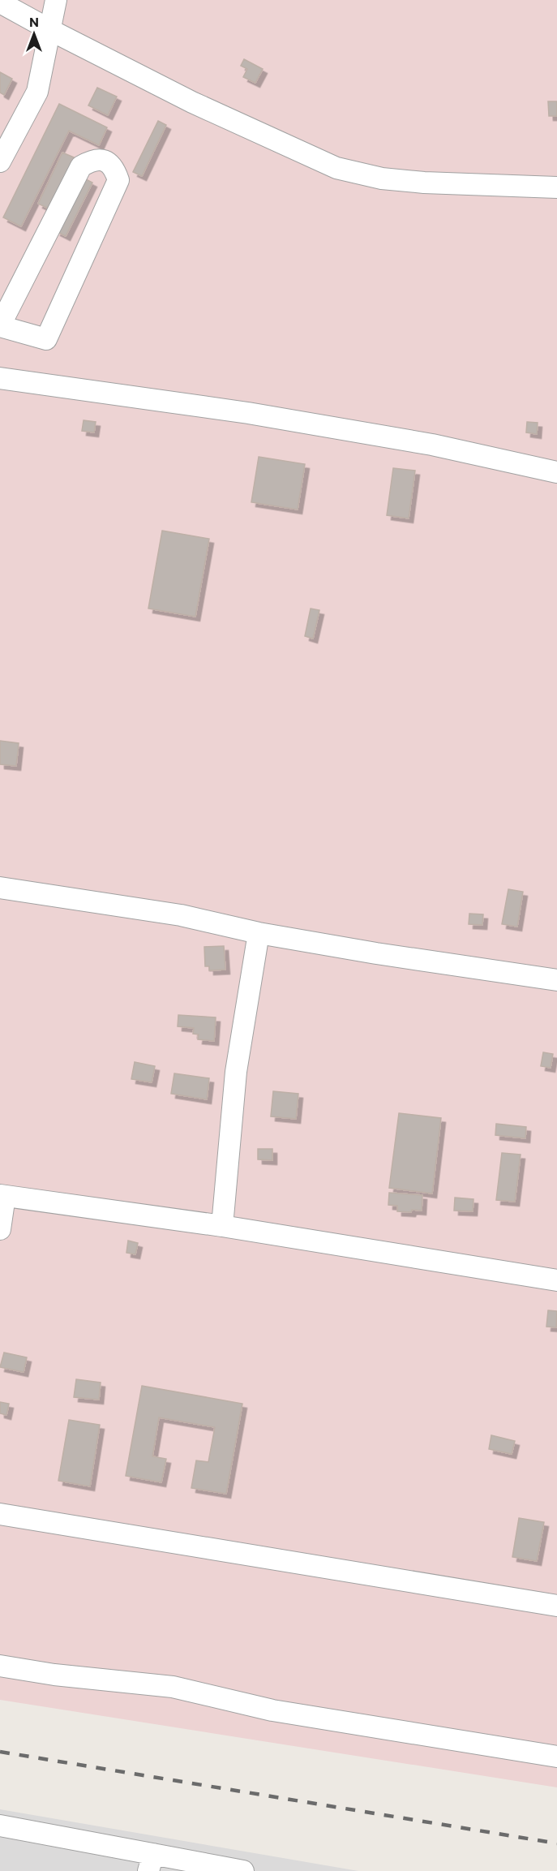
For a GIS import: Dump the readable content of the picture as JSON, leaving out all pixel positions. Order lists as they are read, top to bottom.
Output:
{
  "north": "top"
}
